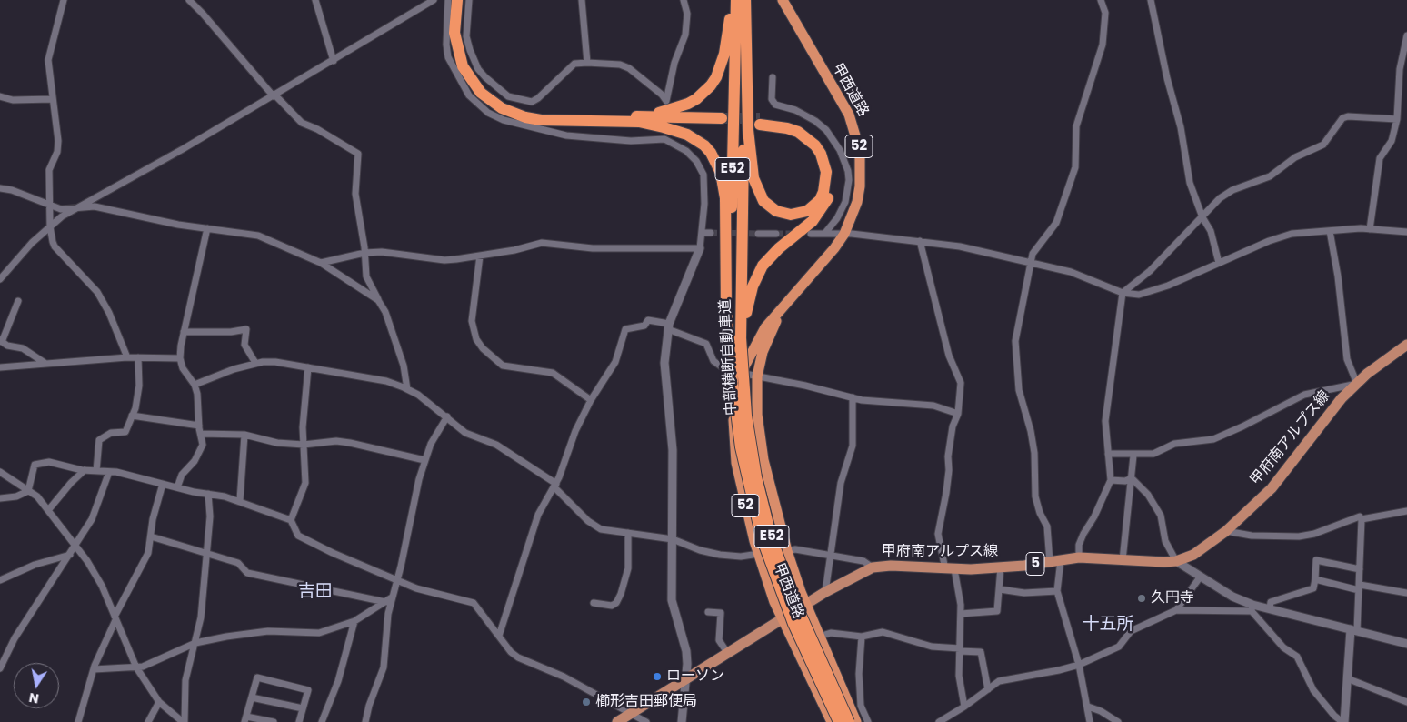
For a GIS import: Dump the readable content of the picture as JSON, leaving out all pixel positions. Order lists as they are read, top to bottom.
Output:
{
  "streets": {
    "highway": [
      "甲西道路",
      "52",
      "E52",
      "中部横断自動車道"
    ],
    "main road": ["甲府南アルプス線", "5"]
  },
  "crossings": [
    ["甲西道路", "甲府南アルプス線"]
  ],
  "districts": ["吉田", "十五所"],
  "places": ["久円寺", "ローソン", "櫛形吉田郵便局"],
  "north": "bottom"
}
